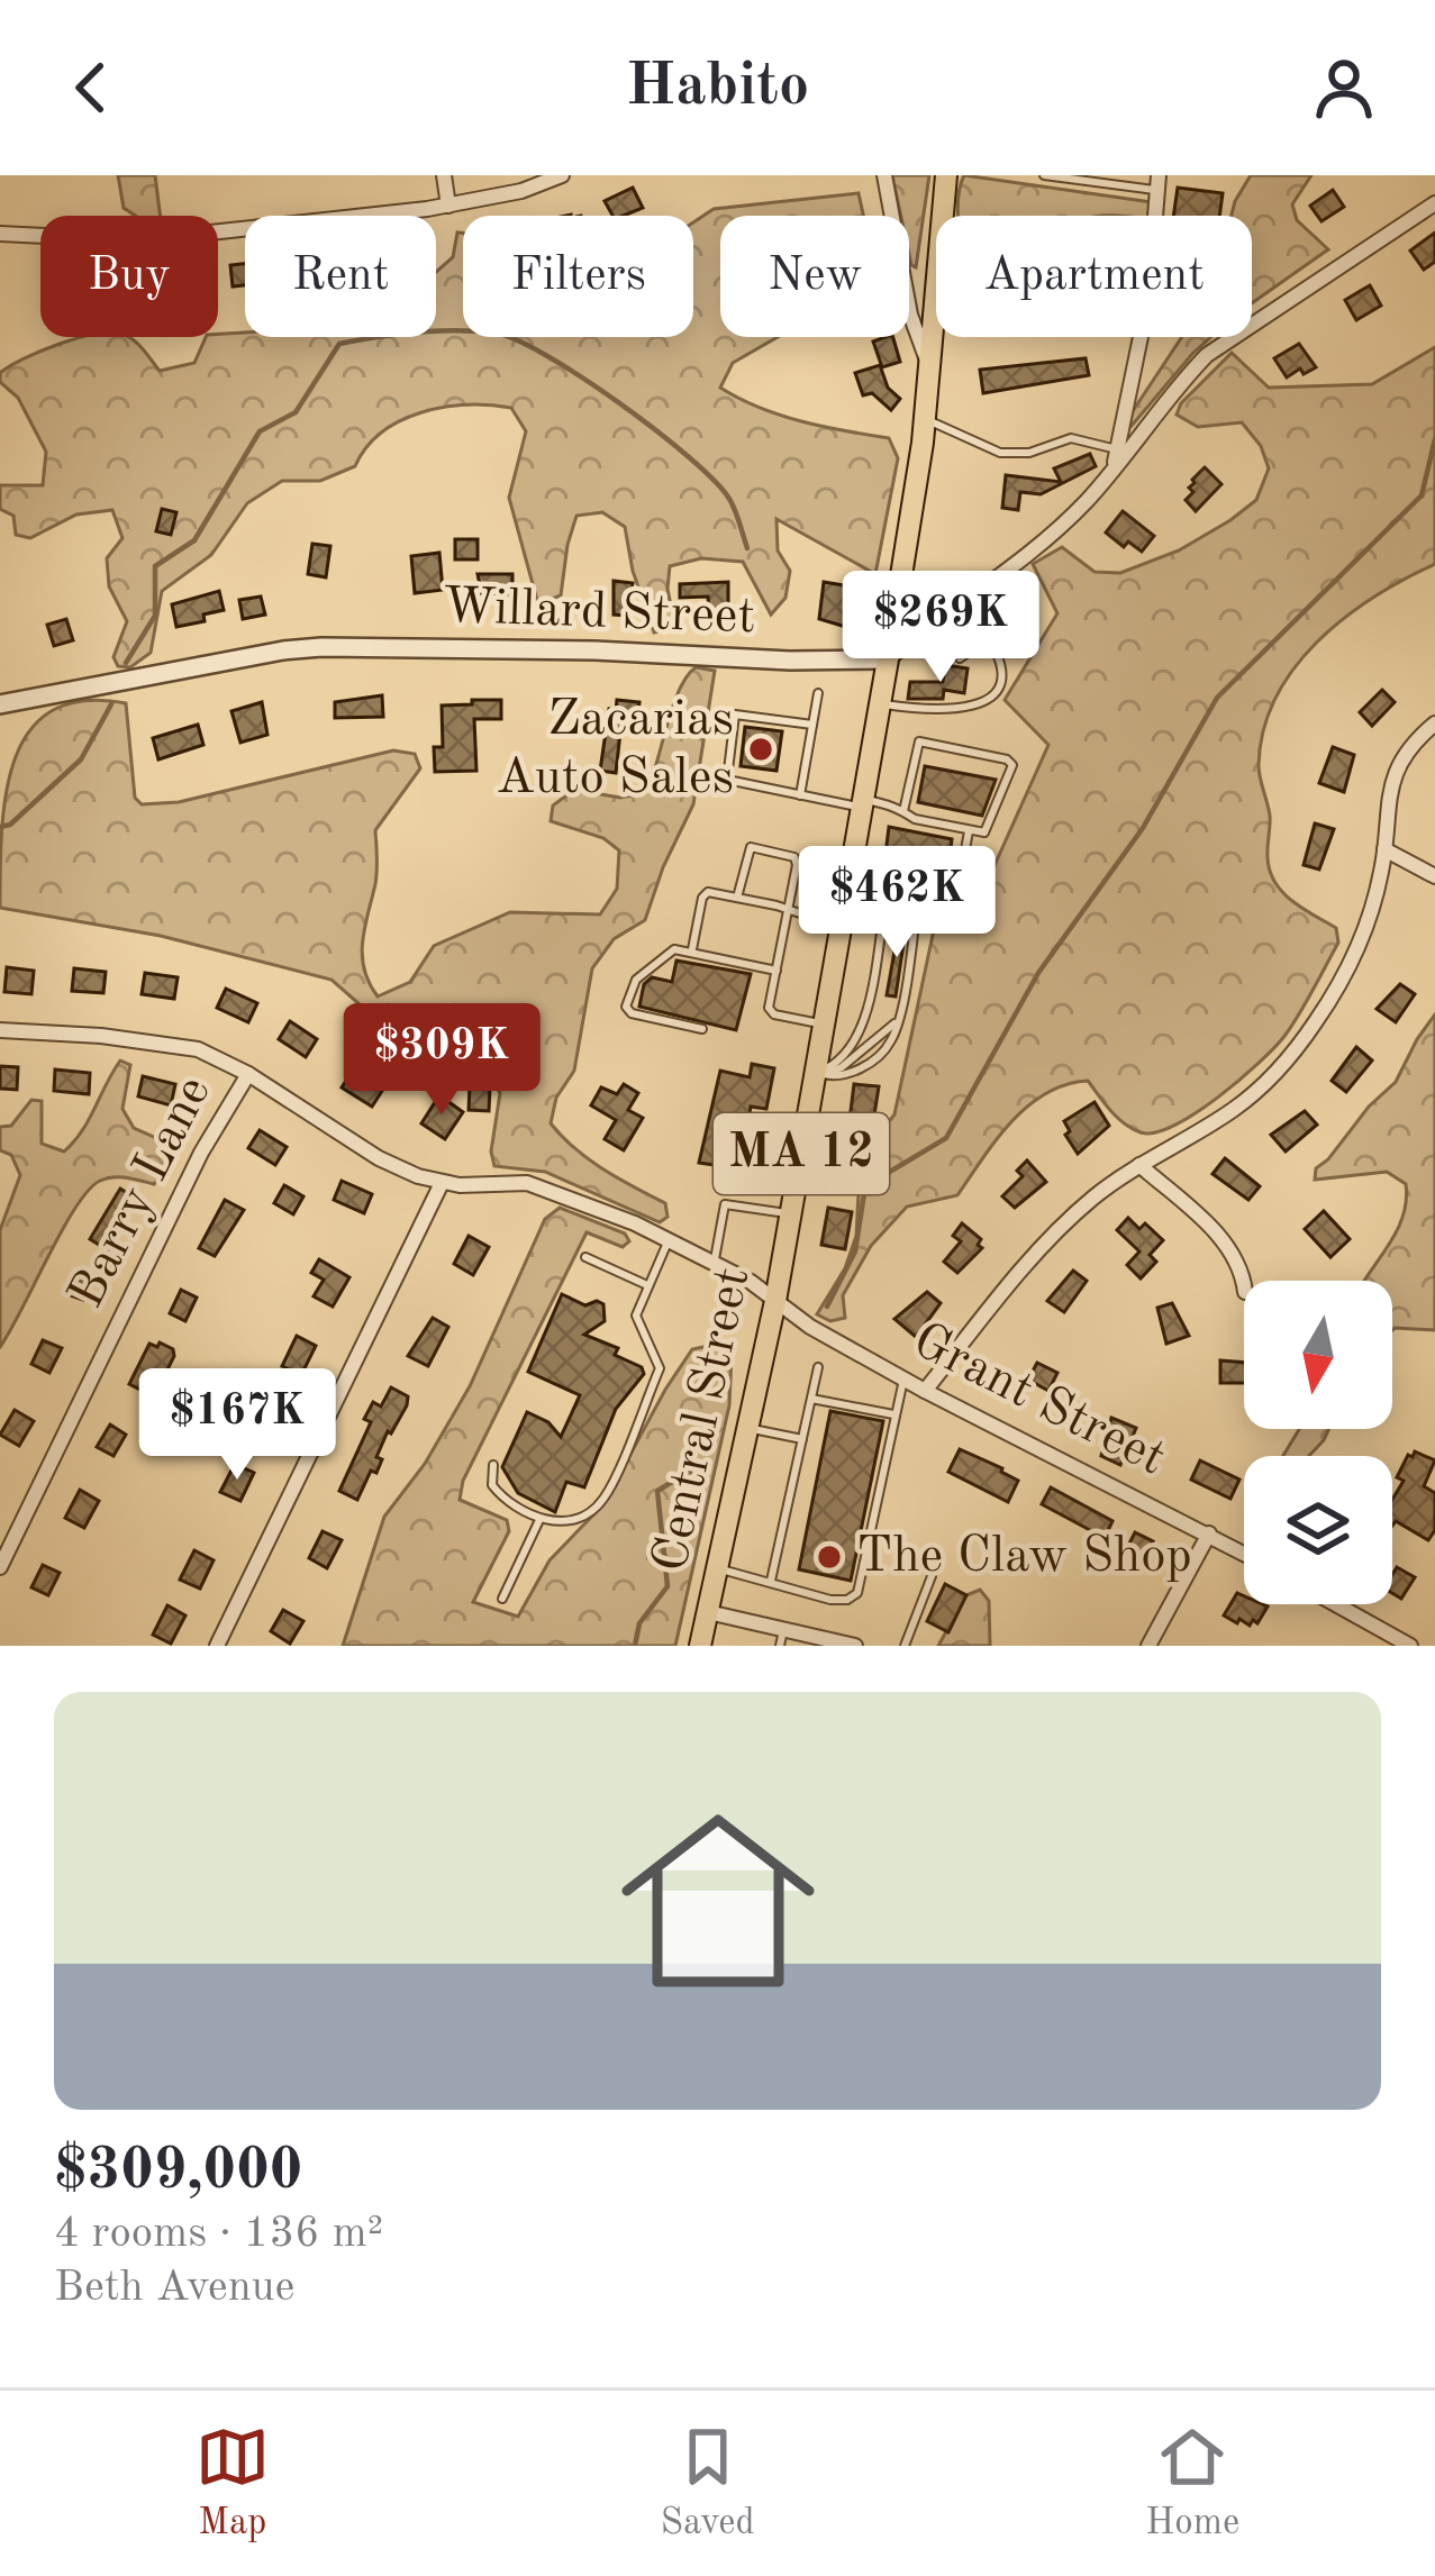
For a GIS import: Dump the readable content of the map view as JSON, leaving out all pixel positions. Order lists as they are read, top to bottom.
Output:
{
  "streets": {
    "main road": ["MA 12", "Central Street"],
    "street": ["Willard Street", "Barry Lane", "Grant Street"]
  },
  "crossings": [
    ["Willard Street", "Central Street"],
    ["Barry Lane", "Grant Street"],
    ["Grant Street", "Central Street"]
  ],
  "places": ["Zacarias Auto Sales", "The Claw Shop"],
  "north": "bottom",
  "page": {
    "header": "Habito",
    "chip": [
      "Buy",
      "Rent",
      "Filters",
      "New",
      "Apartment"
    ],
    "price": [
      "$269K",
      "$462K",
      "$309K",
      "$167K"
    ],
    "list": [
      {
        "name": "$309,000",
        "note": "4 rooms · 136 m² · Beth Avenue"
      }
    ],
    "tabs": ["Map", "Saved", "Home"]
  }
}
